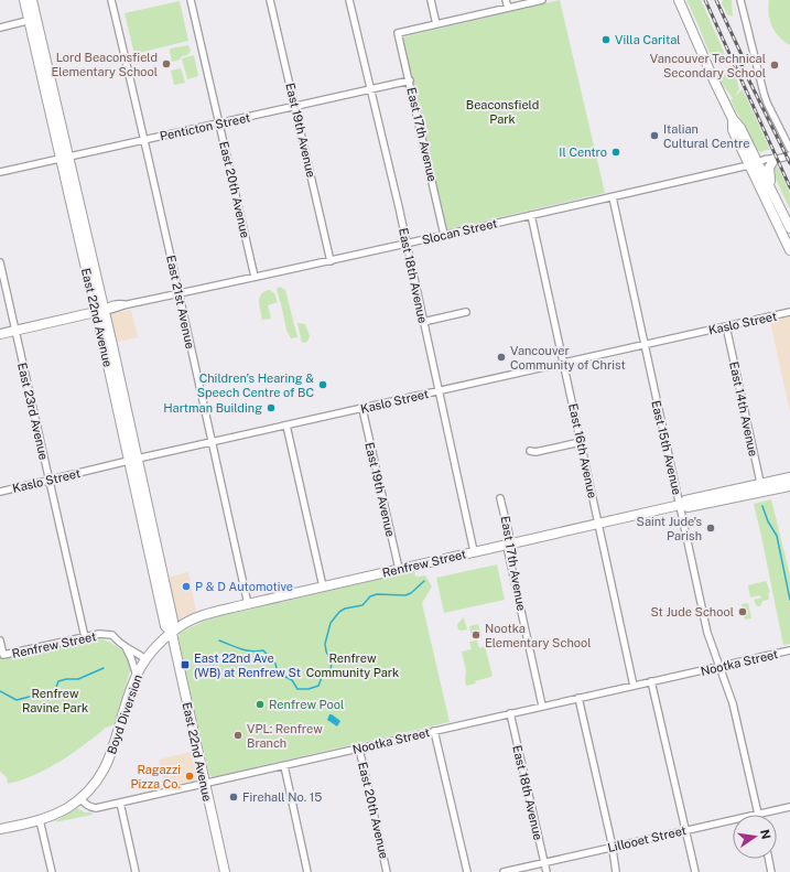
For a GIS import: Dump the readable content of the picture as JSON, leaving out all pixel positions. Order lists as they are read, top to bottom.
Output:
{
  "streets": {
    "street": [
      "Penticton Street",
      "East 19th Avenue",
      "East 17th Avenue",
      "East 20th Avenue",
      "Slocan Street",
      "East 18th Avenue",
      "East 21st Avenue",
      "East 22nd Avenue",
      "Kaslo Street",
      "East 14th Avenue",
      "East 23rd Avenue",
      "East 15th Avenue",
      "East 16th Avenue",
      "Renfrew Street",
      "Nootka Street",
      "Boyd Diversion",
      "Lillooet Street"
    ]
  },
  "crossings": [
    ["Penticton Street", "East 19th Avenue"],
    ["Penticton Street", "East 17th Avenue"],
    ["Penticton Street", "East 20th Avenue"],
    ["Penticton Street", "East 18th Avenue"],
    ["Penticton Street", "East 21st Avenue"],
    ["Penticton Street", "East 22nd Avenue"],
    ["East 19th Avenue", "Slocan Street"],
    ["East 19th Avenue", "Kaslo Street"],
    ["East 19th Avenue", "Renfrew Street"],
    ["East 17th Avenue", "Slocan Street"],
    ["East 17th Avenue", "Renfrew Street"],
    ["East 17th Avenue", "Nootka Street"],
    ["East 20th Avenue", "Slocan Street"],
    ["East 20th Avenue", "Nootka Street"],
    ["Slocan Street", "East 18th Avenue"],
    ["Slocan Street", "East 21st Avenue"],
    ["Slocan Street", "East 22nd Avenue"],
    ["Slocan Street", "East 23rd Avenue"],
    ["Slocan Street", "East 15th Avenue"],
    ["Slocan Street", "East 16th Avenue"],
    ["East 18th Avenue", "Kaslo Street"],
    ["East 18th Avenue", "Renfrew Street"],
    ["East 18th Avenue", "Nootka Street"],
    ["East 18th Avenue", "Lillooet Street"],
    ["East 21st Avenue", "Kaslo Street"],
    ["East 21st Avenue", "Renfrew Street"],
    ["East 22nd Avenue", "Kaslo Street"],
    ["East 22nd Avenue", "Renfrew Street"],
    ["East 22nd Avenue", "Nootka Street"],
    ["East 22nd Avenue", "Boyd Diversion"],
    ["Kaslo Street", "East 14th Avenue"],
    ["Kaslo Street", "East 23rd Avenue"],
    ["Kaslo Street", "East 15th Avenue"],
    ["Kaslo Street", "East 16th Avenue"],
    ["East 14th Avenue", "Renfrew Street"],
    ["East 23rd Avenue", "Renfrew Street"],
    ["East 15th Avenue", "Renfrew Street"],
    ["East 15th Avenue", "Nootka Street"],
    ["East 15th Avenue", "Lillooet Street"],
    ["East 16th Avenue", "Renfrew Street"],
    ["East 16th Avenue", "Nootka Street"],
    ["Renfrew Street", "Boyd Diversion"],
    ["Nootka Street", "Boyd Diversion"]
  ],
  "parks": ["Beaconsfield Park", "Renfrew Community Park", "Renfrew Ravine Park"],
  "places": {
    "other": [
      "Villa Carital",
      "Lord Beaconsfield Elementary School",
      "Vancouver Technical Secondary School",
      "Italian Cultural Centre",
      "Il Centro",
      "Vancouver Community of Christ",
      "Children’s Hearing & Speech Centre of BC",
      "Hartman Building",
      "Saint Jude's Parish",
      "P & D Automotive",
      "St Jude School",
      "Nootka Elementary School",
      "Renfrew Pool",
      "VPL: Renfrew Branch",
      "Ragazzi Pizza Co.",
      "Firehall No. 15"
    ],
    "transit": ["East 22nd Ave (WB) at Renfrew St"]
  },
  "north": "right"
}
